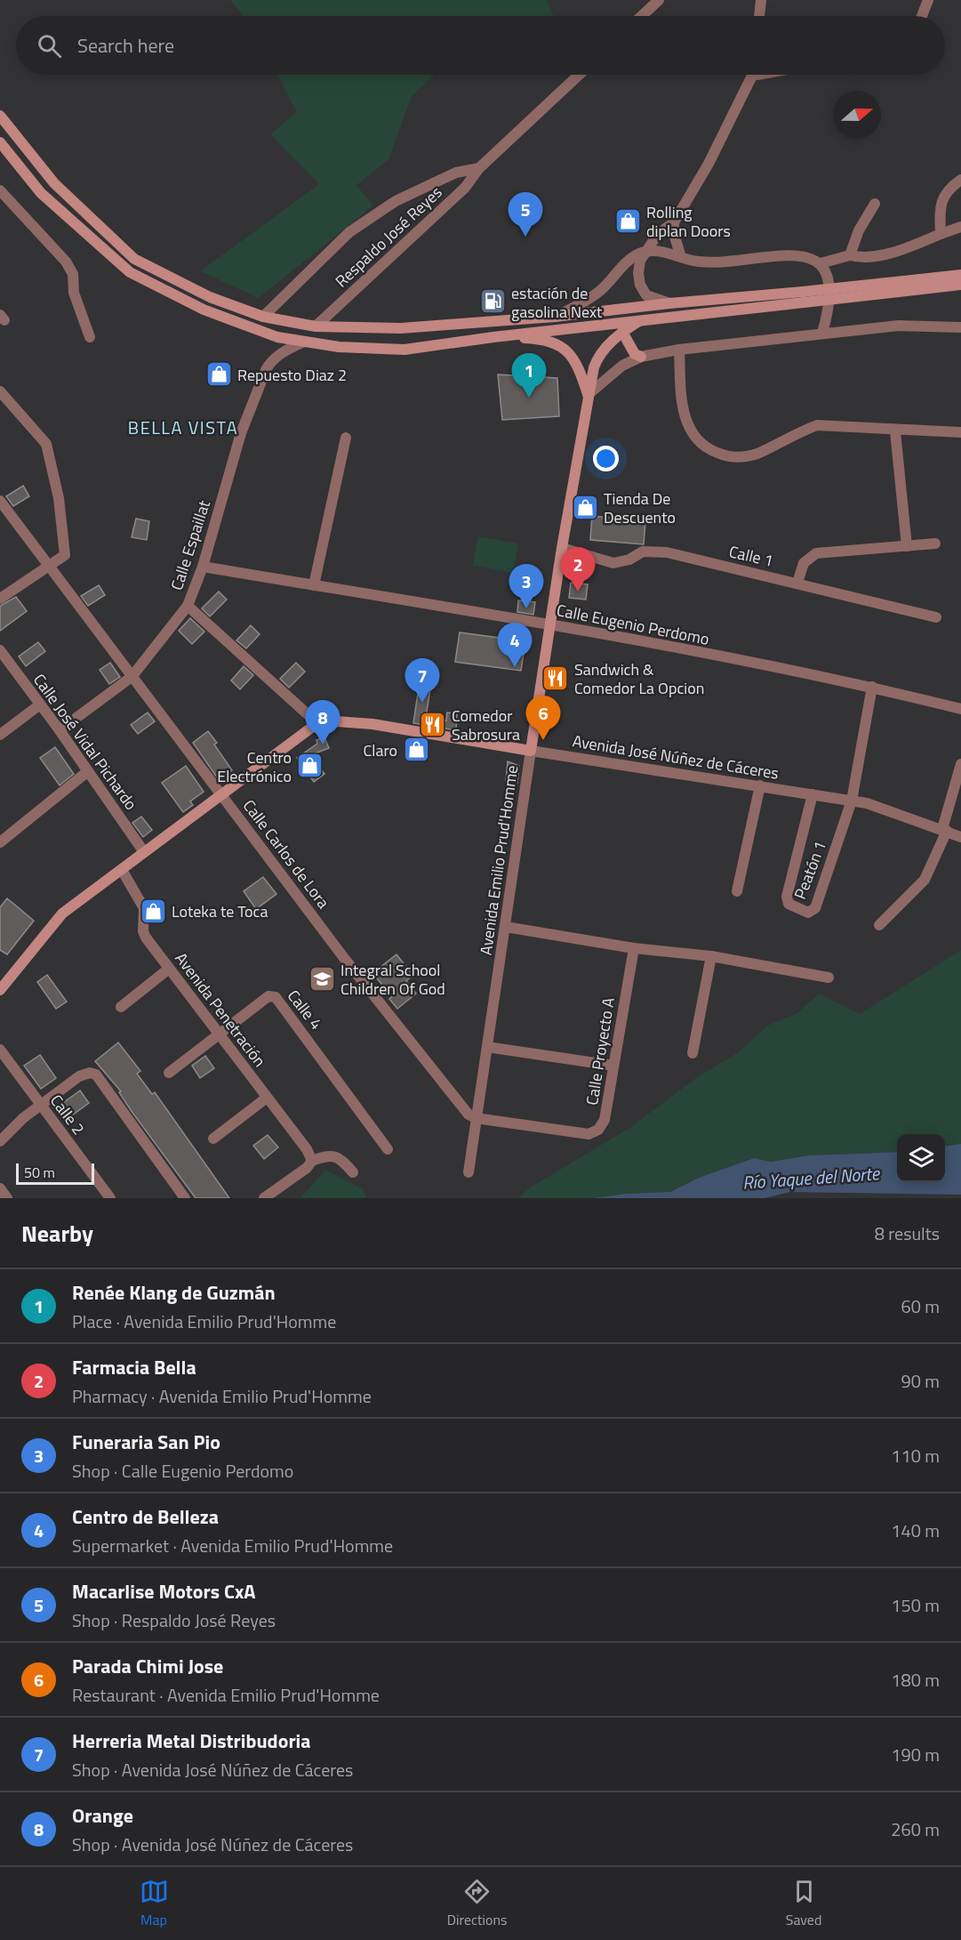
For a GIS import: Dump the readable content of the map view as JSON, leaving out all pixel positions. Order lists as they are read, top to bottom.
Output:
{
  "streets": {
    "main road": ["Avenida José Núñez de Cáceres", "Avenida Emilio Prud'Homme"],
    "street": [
      "Respaldo José Reyes",
      "Calle Espaillat",
      "Calle 1",
      "Calle Eugenio Perdomo",
      "Calle José Vidal Pichardo",
      "Calle Carlos de Lora",
      "Peatón 1",
      "Avenida Penetración",
      "Calle 4",
      "Calle Proyecto A",
      "Calle 2"
    ]
  },
  "crossings": [
    ["Calle Espaillat", "Calle Eugenio Perdomo"],
    ["Calle Espaillat", "Calle José Vidal Pichardo"],
    ["Calle Espaillat", "Calle Carlos de Lora"],
    ["Calle 1", "Avenida Emilio Prud'Homme"],
    ["Calle Eugenio Perdomo", "Avenida Emilio Prud'Homme"],
    ["Avenida José Núñez de Cáceres", "Avenida Emilio Prud'Homme"],
    ["Avenida José Núñez de Cáceres", "Peatón 1"],
    ["Calle Carlos de Lora", "Avenida Emilio Prud'Homme"],
    ["Calle Carlos de Lora", "Calle Proyecto A"],
    ["Avenida Emilio Prud'Homme", "Calle Proyecto A"],
    ["Avenida Penetración", "Calle 4"]
  ],
  "districts": ["BELLA VISTA"],
  "water": ["Río Yaque del Norte"],
  "places": {
    "shop": [
      "Rolling diplan Doors",
      "Repuesto Diaz 2",
      "Tienda De Descuento",
      "Claro",
      "Centro Electrónico",
      "Loteka te Toca"
    ],
    "fuel station": ["estación de gasolina Next"],
    "restaurant": ["Sandwich & Comedor La Opcion", "Comedor Sabrosura"],
    "school or university": ["Integral School Children Of God"]
  },
  "scale_bar": "50 m",
  "north": "right",
  "page": {
    "search": "Search here",
    "pins": [
      "5",
      "1",
      "2",
      "3",
      "4",
      "7",
      "6",
      "8"
    ],
    "scale": "50 m",
    "heading": ["Nearby", "8 results"],
    "list": [
      {
        "mark": "1",
        "name": "Renée Klang de Guzmán",
        "note": "Place · Avenida Emilio Prud'Homme",
        "value": "60 m"
      },
      {
        "mark": "2",
        "name": "Farmacia Bella",
        "note": "Pharmacy · Avenida Emilio Prud'Homme",
        "value": "90 m"
      },
      {
        "mark": "3",
        "name": "Funeraria San Pio",
        "note": "Shop · Calle Eugenio Perdomo",
        "value": "110 m"
      },
      {
        "mark": "4",
        "name": "Centro de Belleza",
        "note": "Supermarket · Avenida Emilio Prud'Homme",
        "value": "140 m"
      },
      {
        "mark": "5",
        "name": "Macarlise Motors CxA",
        "note": "Shop · Respaldo José Reyes",
        "value": "150 m"
      },
      {
        "mark": "6",
        "name": "Parada Chimi Jose",
        "note": "Restaurant · Avenida Emilio Prud'Homme",
        "value": "180 m"
      },
      {
        "mark": "7",
        "name": "Herreria Metal Distribudoria",
        "note": "Shop · Avenida José Núñez de Cáceres",
        "value": "190 m"
      },
      {
        "mark": "8",
        "name": "Orange",
        "note": "Shop · Avenida José Núñez de Cáceres",
        "value": "260 m"
      }
    ],
    "nav": ["Map", "Directions", "Saved"]
  }
}
